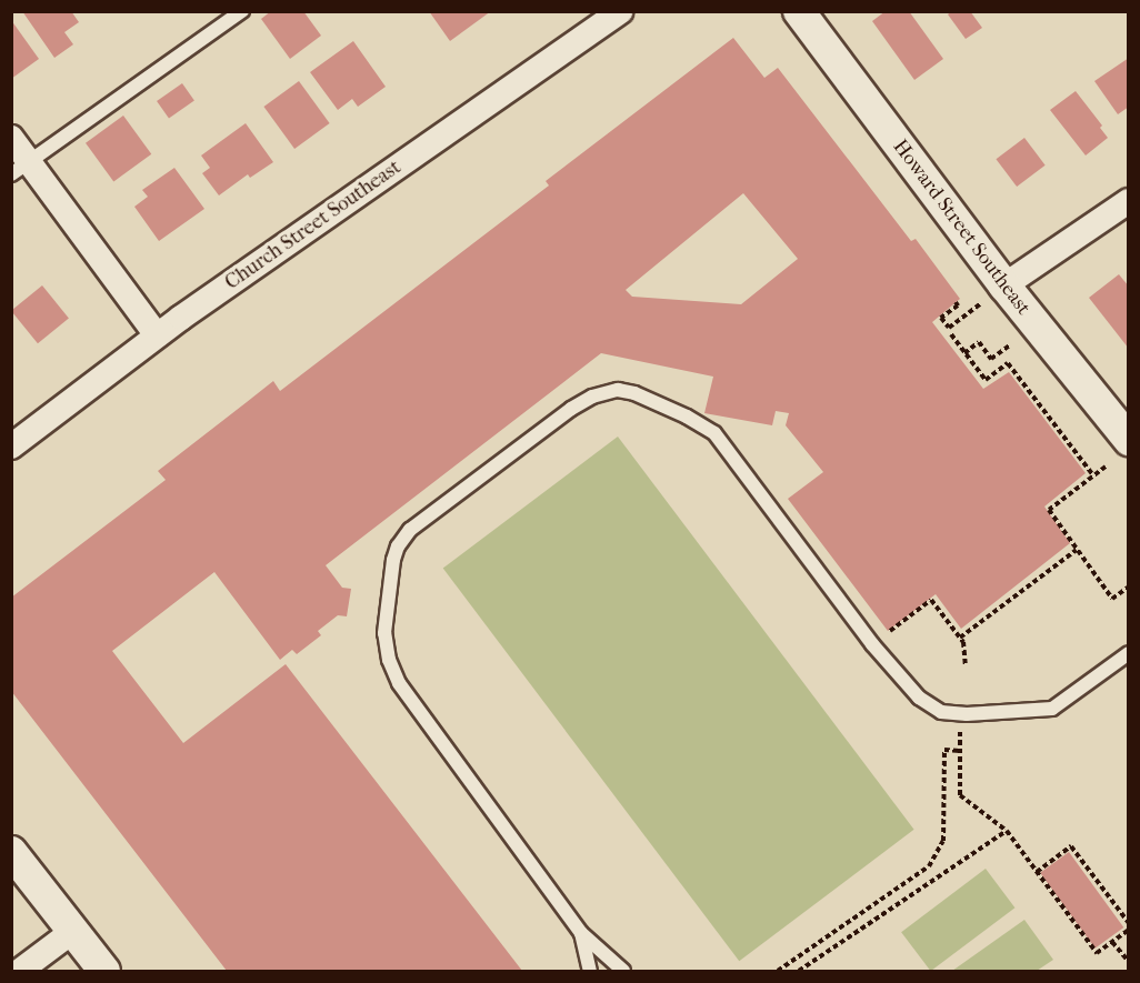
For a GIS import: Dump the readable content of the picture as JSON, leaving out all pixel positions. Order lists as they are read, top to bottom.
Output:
{
  "streets": {
    "street": ["Church Street Southeast", "Howard Street Southeast"]
  }
}
